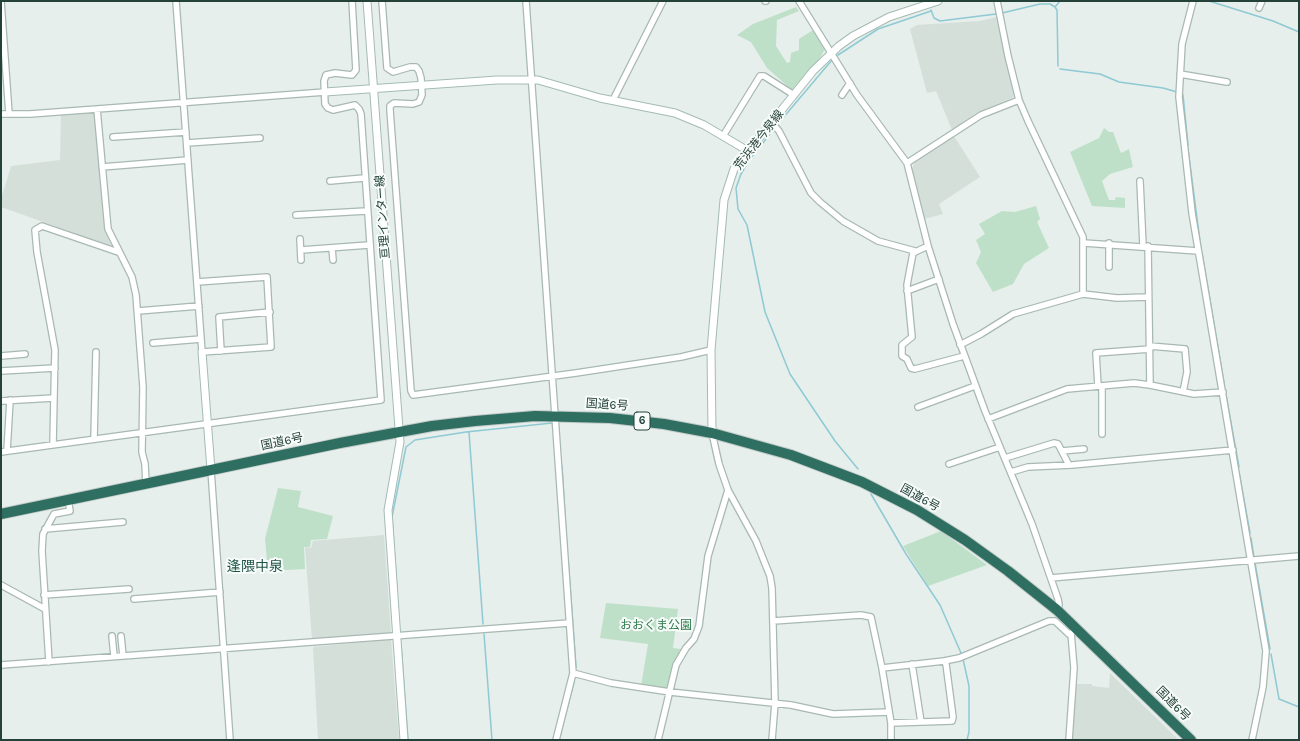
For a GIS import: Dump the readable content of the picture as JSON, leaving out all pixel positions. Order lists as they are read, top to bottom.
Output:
{
  "streets": {
    "highway": ["国道6号", "6"],
    "main road": ["荒浜港今泉線", "亘理インター線"]
  },
  "crossings": [
    ["荒浜港今泉線", "国道6号"],
    ["亘理インター線", "国道6号"]
  ],
  "districts": ["逢隈中泉"],
  "parks": ["おおくま公園"]
}
